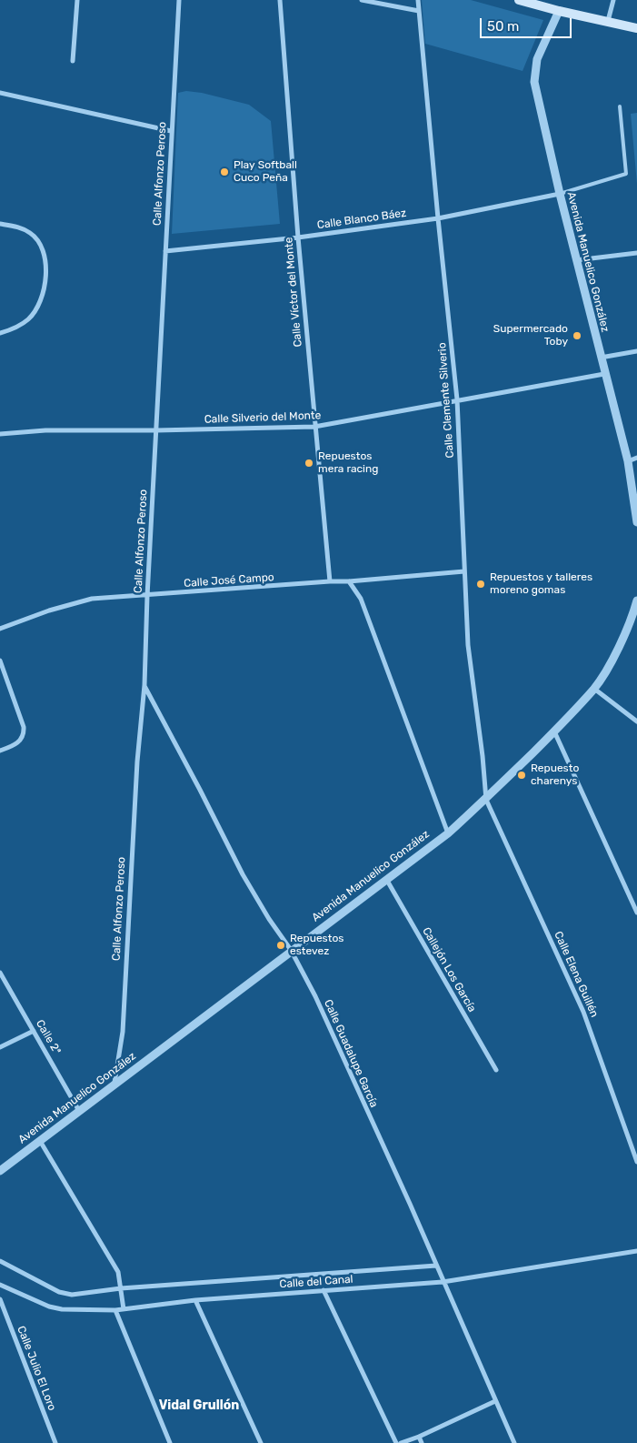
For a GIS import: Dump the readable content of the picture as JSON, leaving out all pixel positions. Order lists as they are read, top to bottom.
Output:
{
  "streets": {
    "street": [
      "Calle Alfonzo Peroso",
      "Calle Blanco Báez",
      "Avenida Manuelico González",
      "Calle Víctor del Monte",
      "Calle Clemente Silverio",
      "Calle Silverio del Monte",
      "Calle José Campo",
      "Callejón Los García",
      "Calle Elena Guillén",
      "Calle 2ª",
      "Calle Guadalupe García",
      "Calle del Canal",
      "Calle Julio El Loro"
    ]
  },
  "crossings": [
    ["Calle Alfonzo Peroso", "Calle Blanco Báez"],
    ["Calle Alfonzo Peroso", "Avenida Manuelico González"],
    ["Calle Alfonzo Peroso", "Calle Silverio del Monte"],
    ["Calle Alfonzo Peroso", "Calle José Campo"],
    ["Calle Alfonzo Peroso", "Calle Guadalupe García"],
    ["Calle Blanco Báez", "Avenida Manuelico González"],
    ["Calle Blanco Báez", "Calle Víctor del Monte"],
    ["Calle Blanco Báez", "Calle Clemente Silverio"],
    ["Avenida Manuelico González", "Calle Clemente Silverio"],
    ["Avenida Manuelico González", "Calle Silverio del Monte"],
    ["Avenida Manuelico González", "Callejón Los García"],
    ["Avenida Manuelico González", "Calle Elena Guillén"],
    ["Avenida Manuelico González", "Calle 2ª"],
    ["Avenida Manuelico González", "Calle Guadalupe García"],
    ["Calle Víctor del Monte", "Calle Silverio del Monte"],
    ["Calle Víctor del Monte", "Calle José Campo"],
    ["Calle Clemente Silverio", "Calle Silverio del Monte"],
    ["Calle Clemente Silverio", "Calle José Campo"],
    ["Calle Clemente Silverio", "Calle Elena Guillén"],
    ["Calle Guadalupe García", "Calle del Canal"]
  ],
  "districts": ["Vidal Grullón"],
  "places": [
    "Play Softball Cuco Peña",
    "Supermercado Toby",
    "Repuestos mera racing",
    "Repuestos y talleres moreno gomas",
    "Repuesto charenys",
    "Repuestos estevez"
  ],
  "scale_bar": "50 m"
}
